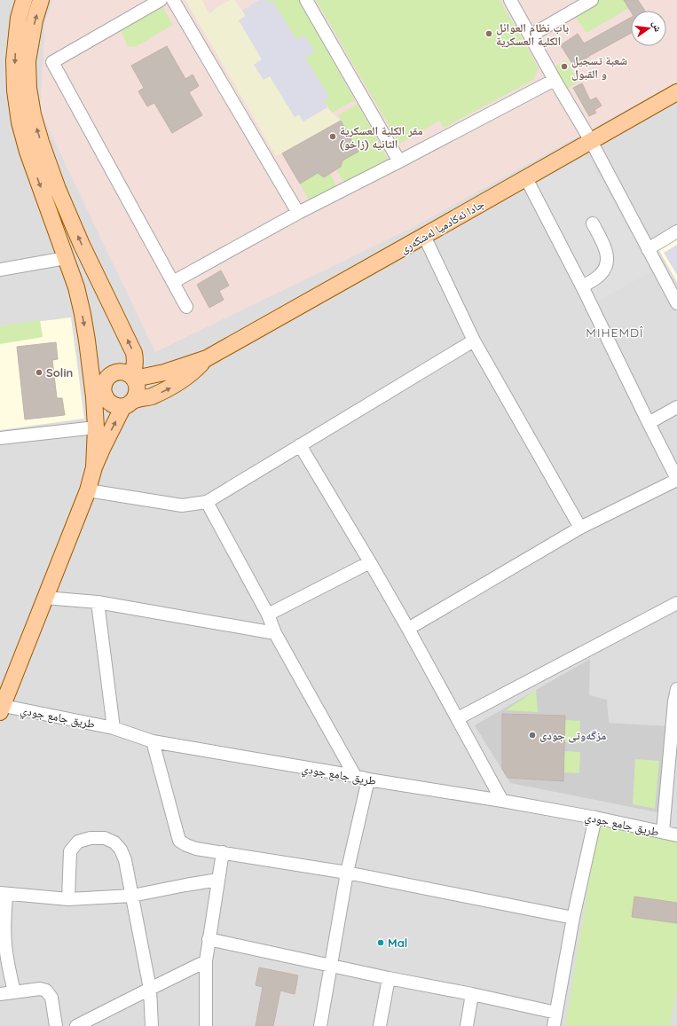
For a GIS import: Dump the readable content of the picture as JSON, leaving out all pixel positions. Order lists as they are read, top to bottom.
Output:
{
  "streets": {
    "main road": ["جادا ئه‌كادميا له‌شكه‌رى"],
    "street": ["طريق جامع جودي"]
  },
  "districts": ["MIHEMDÎ"],
  "places": [
    "باب نظام العوائل الكلية العسكرية",
    "شعبة تسجيل و القبول",
    "مقر الكلية العسكرية الثانيه (زاخو)",
    "Solin",
    "مزگەوتی جودی",
    "Mal"
  ],
  "north": "right"
}
